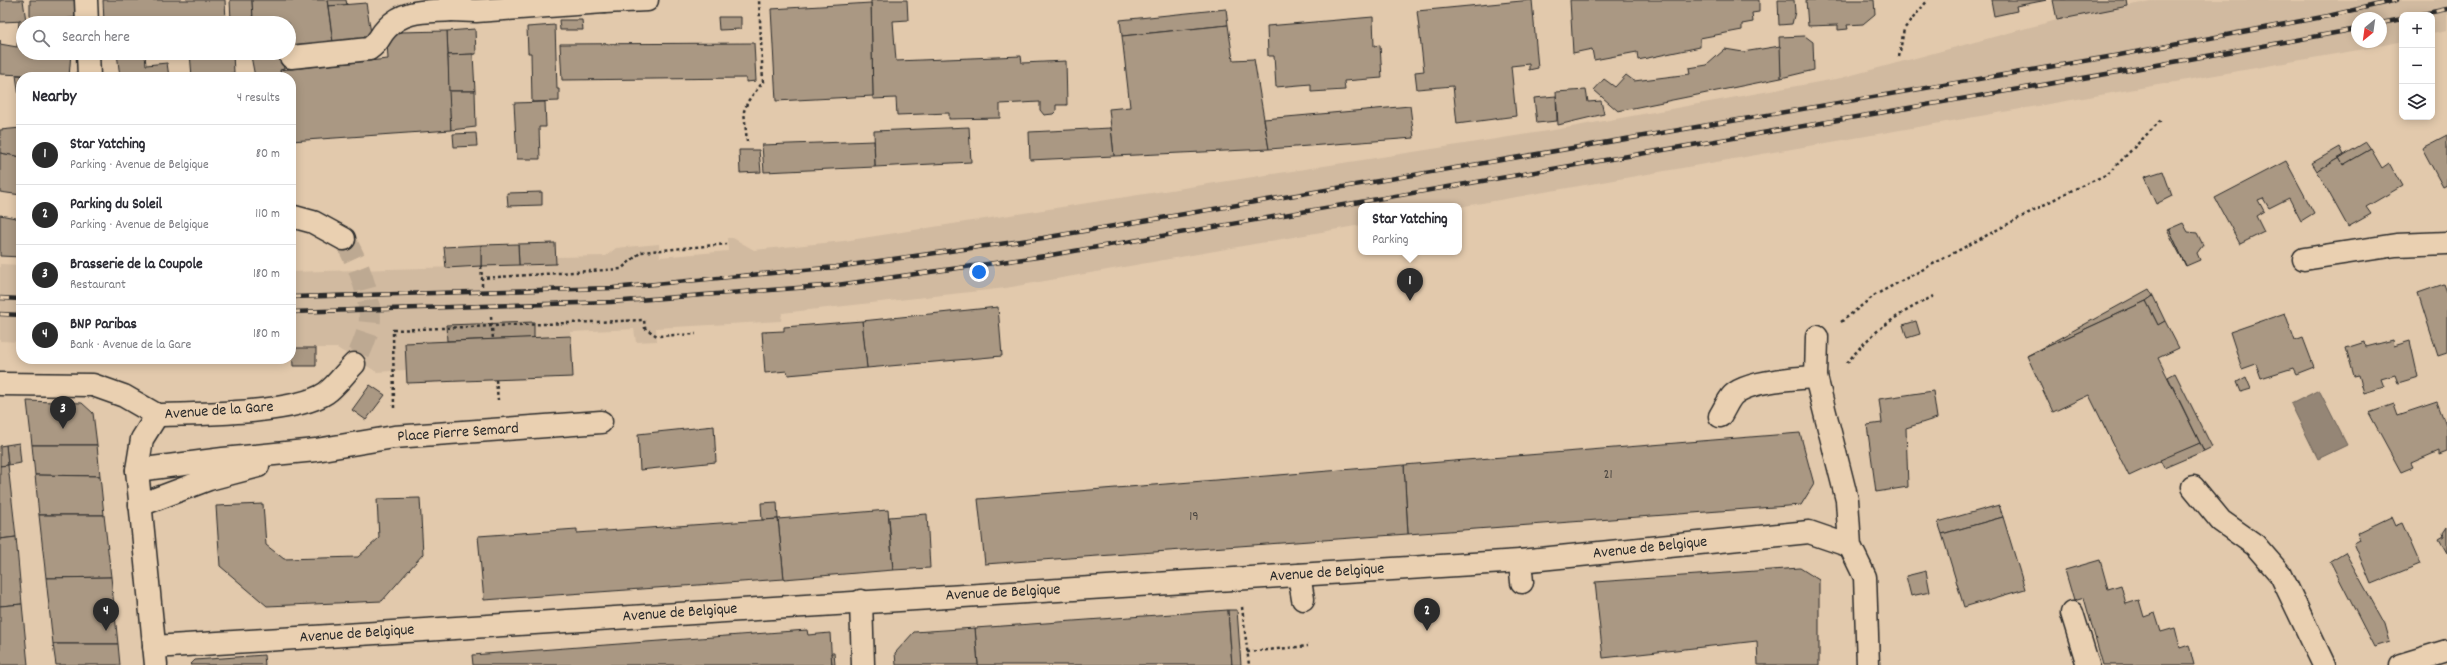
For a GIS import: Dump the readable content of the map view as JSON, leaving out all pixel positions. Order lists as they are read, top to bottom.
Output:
{
  "streets": {
    "street": ["Avenue de la Gare", "Place Pierre Semard", "Avenue de Belgique"]
  },
  "crossings": [
    ["Avenue de la Gare", "Place Pierre Semard"],
    ["Avenue de la Gare", "Avenue de Belgique"]
  ],
  "house_numbers": ["21", "19"],
  "north": "bottom left",
  "page": {
    "map_buttons": ["+", "−"],
    "search": "Search here",
    "heading": ["Nearby", "4 results"],
    "list": [
      {
        "mark": "1",
        "name": "Star Yatching",
        "note": "Parking · Avenue de Belgique",
        "value": "80 m"
      },
      {
        "mark": "2",
        "name": "Parking du Soleil",
        "note": "Parking · Avenue de Belgique",
        "value": "110 m"
      },
      {
        "mark": "3",
        "name": "Brasserie de la Coupole",
        "note": "Restaurant",
        "value": "180 m"
      },
      {
        "mark": "4",
        "name": "BNP Paribas",
        "note": "Bank · Avenue de la Gare",
        "value": "180 m"
      }
    ],
    "popup": ["Star Yatching", "Parking"],
    "pins": [
      "1",
      "3",
      "2",
      "4"
    ]
  }
}
